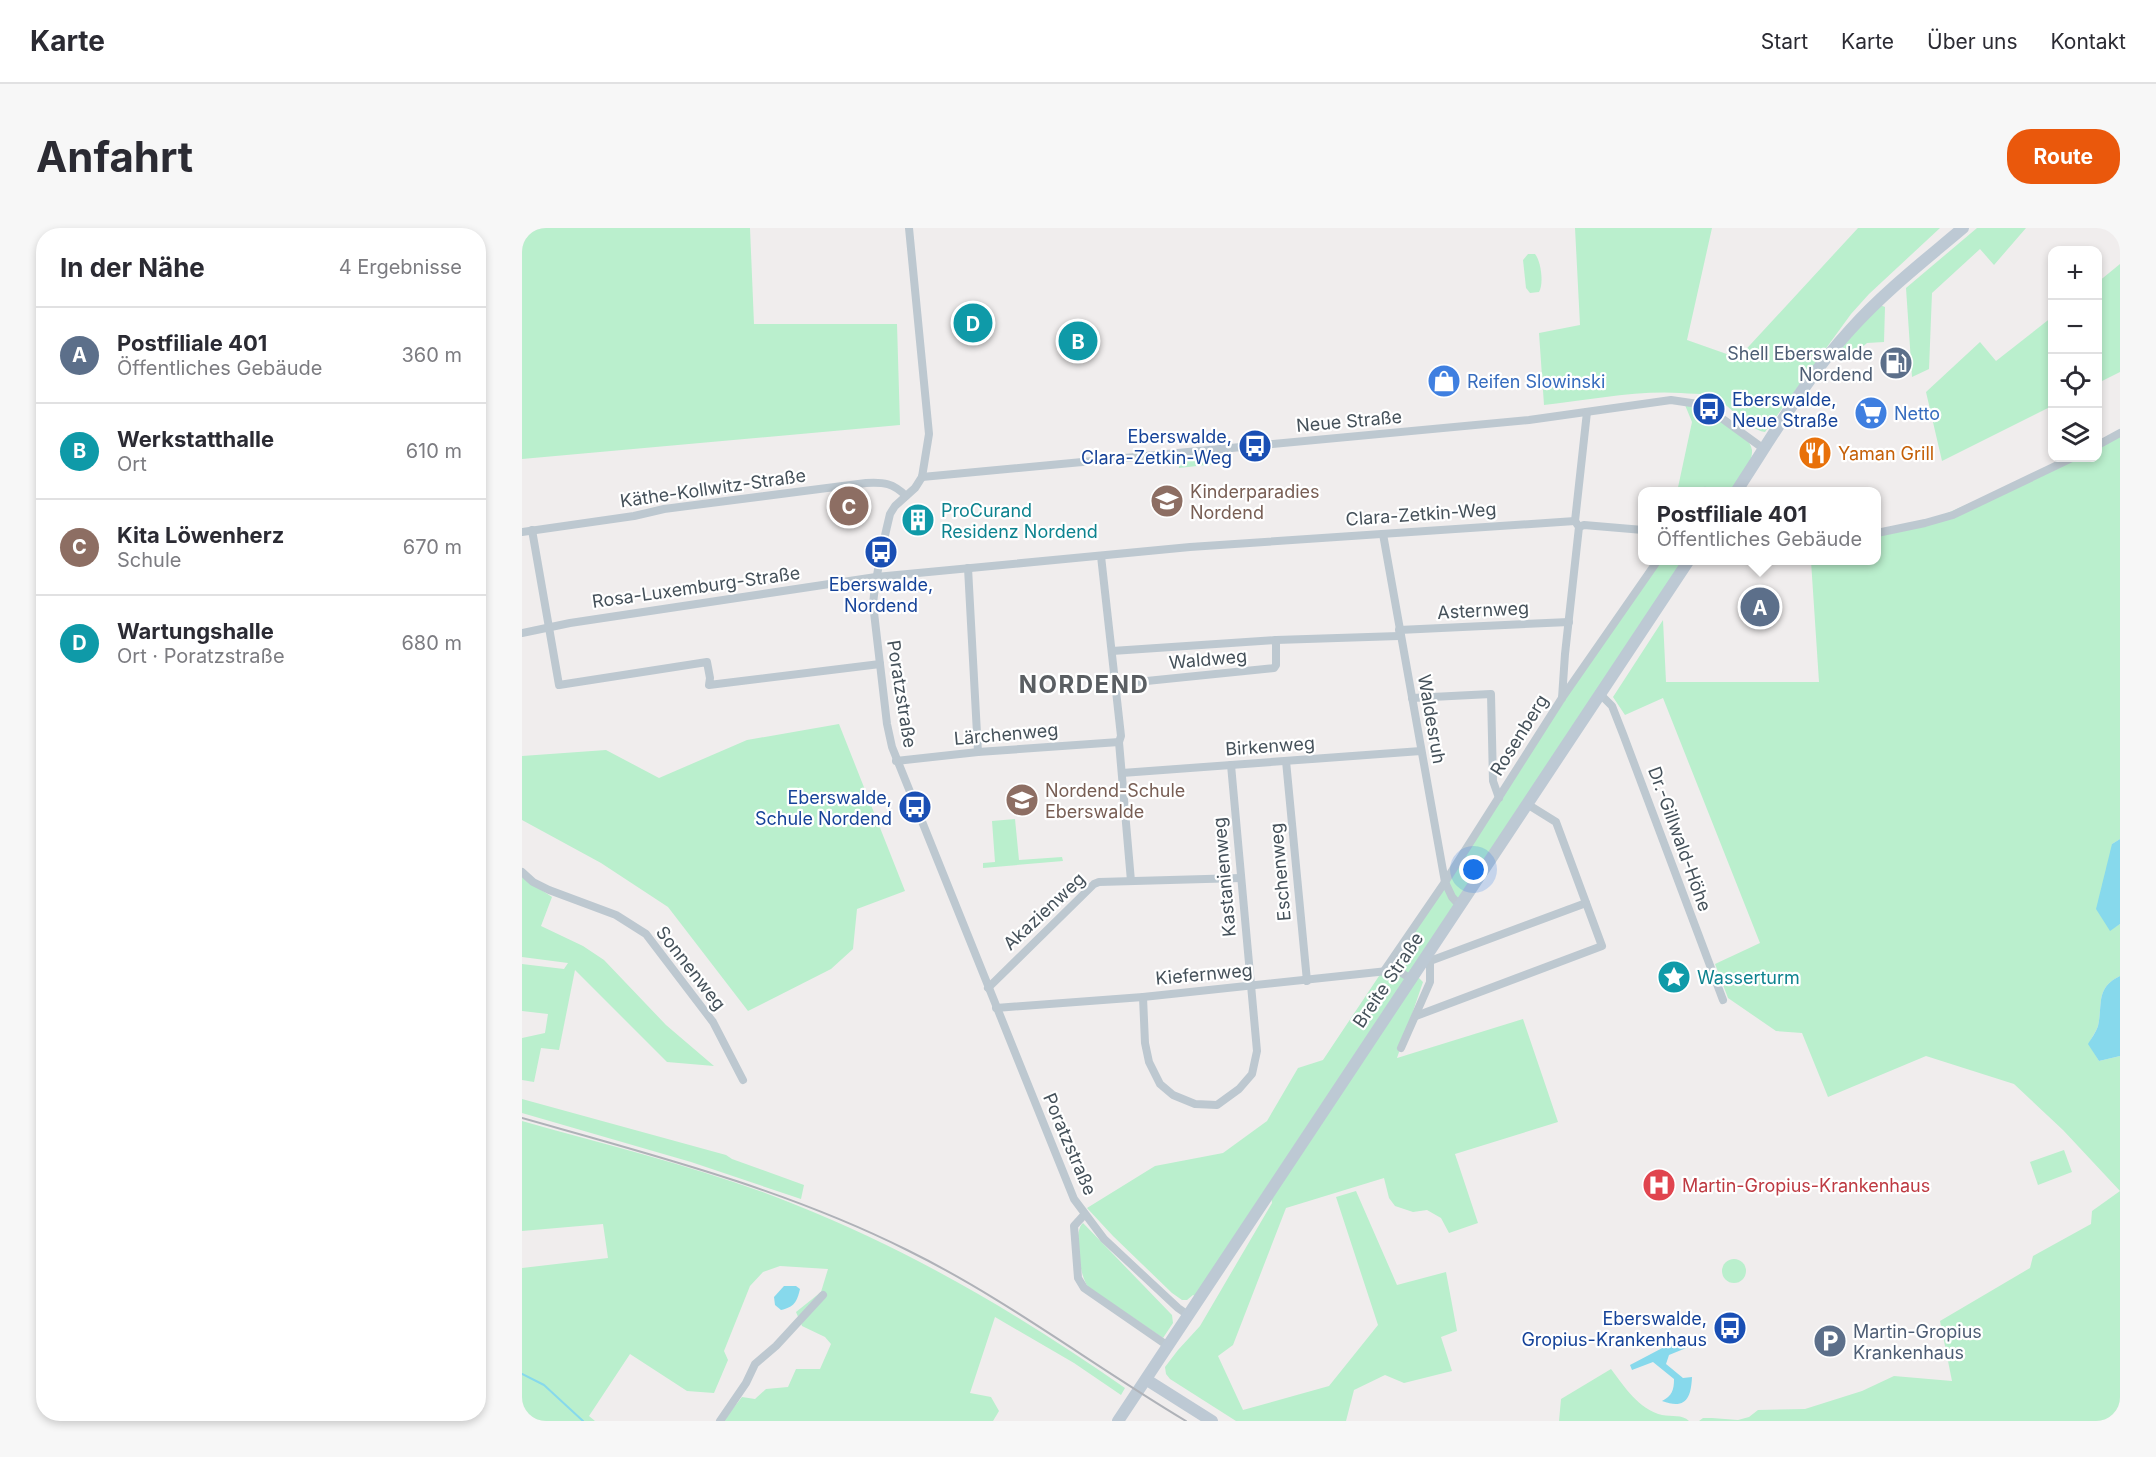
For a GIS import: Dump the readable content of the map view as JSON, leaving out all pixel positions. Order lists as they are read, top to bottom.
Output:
{
  "streets": {
    "main road": ["Breite Straße"],
    "street": [
      "Neue Straße",
      "Käthe-Kollwitz-Straße",
      "Clara-Zetkin-Weg",
      "Rosa-Luxemburg-Straße",
      "Asternweg",
      "Waldweg",
      "Poratzstraße",
      "Waldesruh",
      "Lärchenweg",
      "Rosenberg",
      "Birkenweg",
      "Dr.-Gillwald-Höhe",
      "Eschenweg",
      "Kastanienweg",
      "Akazienweg",
      "Sonnenweg",
      "Kiefernweg"
    ]
  },
  "crossings": [
    ["Neue Straße", "Poratzstraße"],
    ["Neue Straße", "Rosenberg"],
    ["Käthe-Kollwitz-Straße", "Poratzstraße"],
    ["Clara-Zetkin-Weg", "Rosa-Luxemburg-Straße"],
    ["Clara-Zetkin-Weg", "Poratzstraße"],
    ["Clara-Zetkin-Weg", "Waldesruh"],
    ["Clara-Zetkin-Weg", "Rosenberg"],
    ["Rosa-Luxemburg-Straße", "Poratzstraße"],
    ["Asternweg", "Waldweg"],
    ["Asternweg", "Waldesruh"],
    ["Asternweg", "Rosenberg"],
    ["Waldweg", "Waldesruh"],
    ["Poratzstraße", "Lärchenweg"],
    ["Poratzstraße", "Akazienweg"],
    ["Poratzstraße", "Kiefernweg"],
    ["Poratzstraße", "Breite Straße"],
    ["Waldesruh", "Rosenberg"],
    ["Waldesruh", "Birkenweg"],
    ["Waldesruh", "Breite Straße"],
    ["Rosenberg", "Kiefernweg"],
    ["Birkenweg", "Eschenweg"],
    ["Birkenweg", "Kastanienweg"],
    ["Dr.-Gillwald-Höhe", "Breite Straße"],
    ["Eschenweg", "Kiefernweg"],
    ["Kastanienweg", "Akazienweg"],
    ["Kastanienweg", "Kiefernweg"],
    ["Kiefernweg", "Breite Straße"]
  ],
  "districts": ["NORDEND"],
  "places": {
    "fuel station": ["Shell Eberswalde Nordend"],
    "shop": ["Reifen Slowinski"],
    "bus stop": [
      "Eberswalde, Neue Straße",
      "Eberswalde, Clara-Zetkin-Weg",
      "Eberswalde, Nordend",
      "Eberswalde, Schule Nordend",
      "Eberswalde, Gropius-Krankenhaus"
    ],
    "supermarket": ["Netto"],
    "restaurant": ["Yaman Grill"],
    "school or university": ["Kinderparadies Nordend", "Nordend-Schule Eberswalde"],
    "building": ["ProCurand Residenz Nordend"],
    "place": ["Wasserturm"],
    "hospital": ["Martin-Gropius-Krankenhaus"],
    "parking": ["Martin-Gropius Krankenhaus"]
  },
  "page": {
    "header": "Karte",
    "nav": [
      "Start",
      "Karte",
      "Über uns",
      "Kontakt"
    ],
    "buttons": "Route",
    "title": "Anfahrt",
    "heading": ["In der Nähe", "4 Ergebnisse"],
    "map_buttons": ["+", "−"],
    "pins": [
      "D",
      "B",
      "C",
      "A"
    ],
    "list": [
      {
        "mark": "A",
        "name": "Postfiliale 401",
        "note": "Öffentliches Gebäude",
        "value": "360 m"
      },
      {
        "mark": "B",
        "name": "Werkstatthalle",
        "note": "Ort",
        "value": "610 m"
      },
      {
        "mark": "C",
        "name": "Kita Löwenherz",
        "note": "Schule",
        "value": "670 m"
      },
      {
        "mark": "D",
        "name": "Wartungshalle",
        "note": "Ort · Poratzstraße",
        "value": "680 m"
      }
    ],
    "popup": ["Postfiliale 401", "Öffentliches Gebäude"]
  }
}
